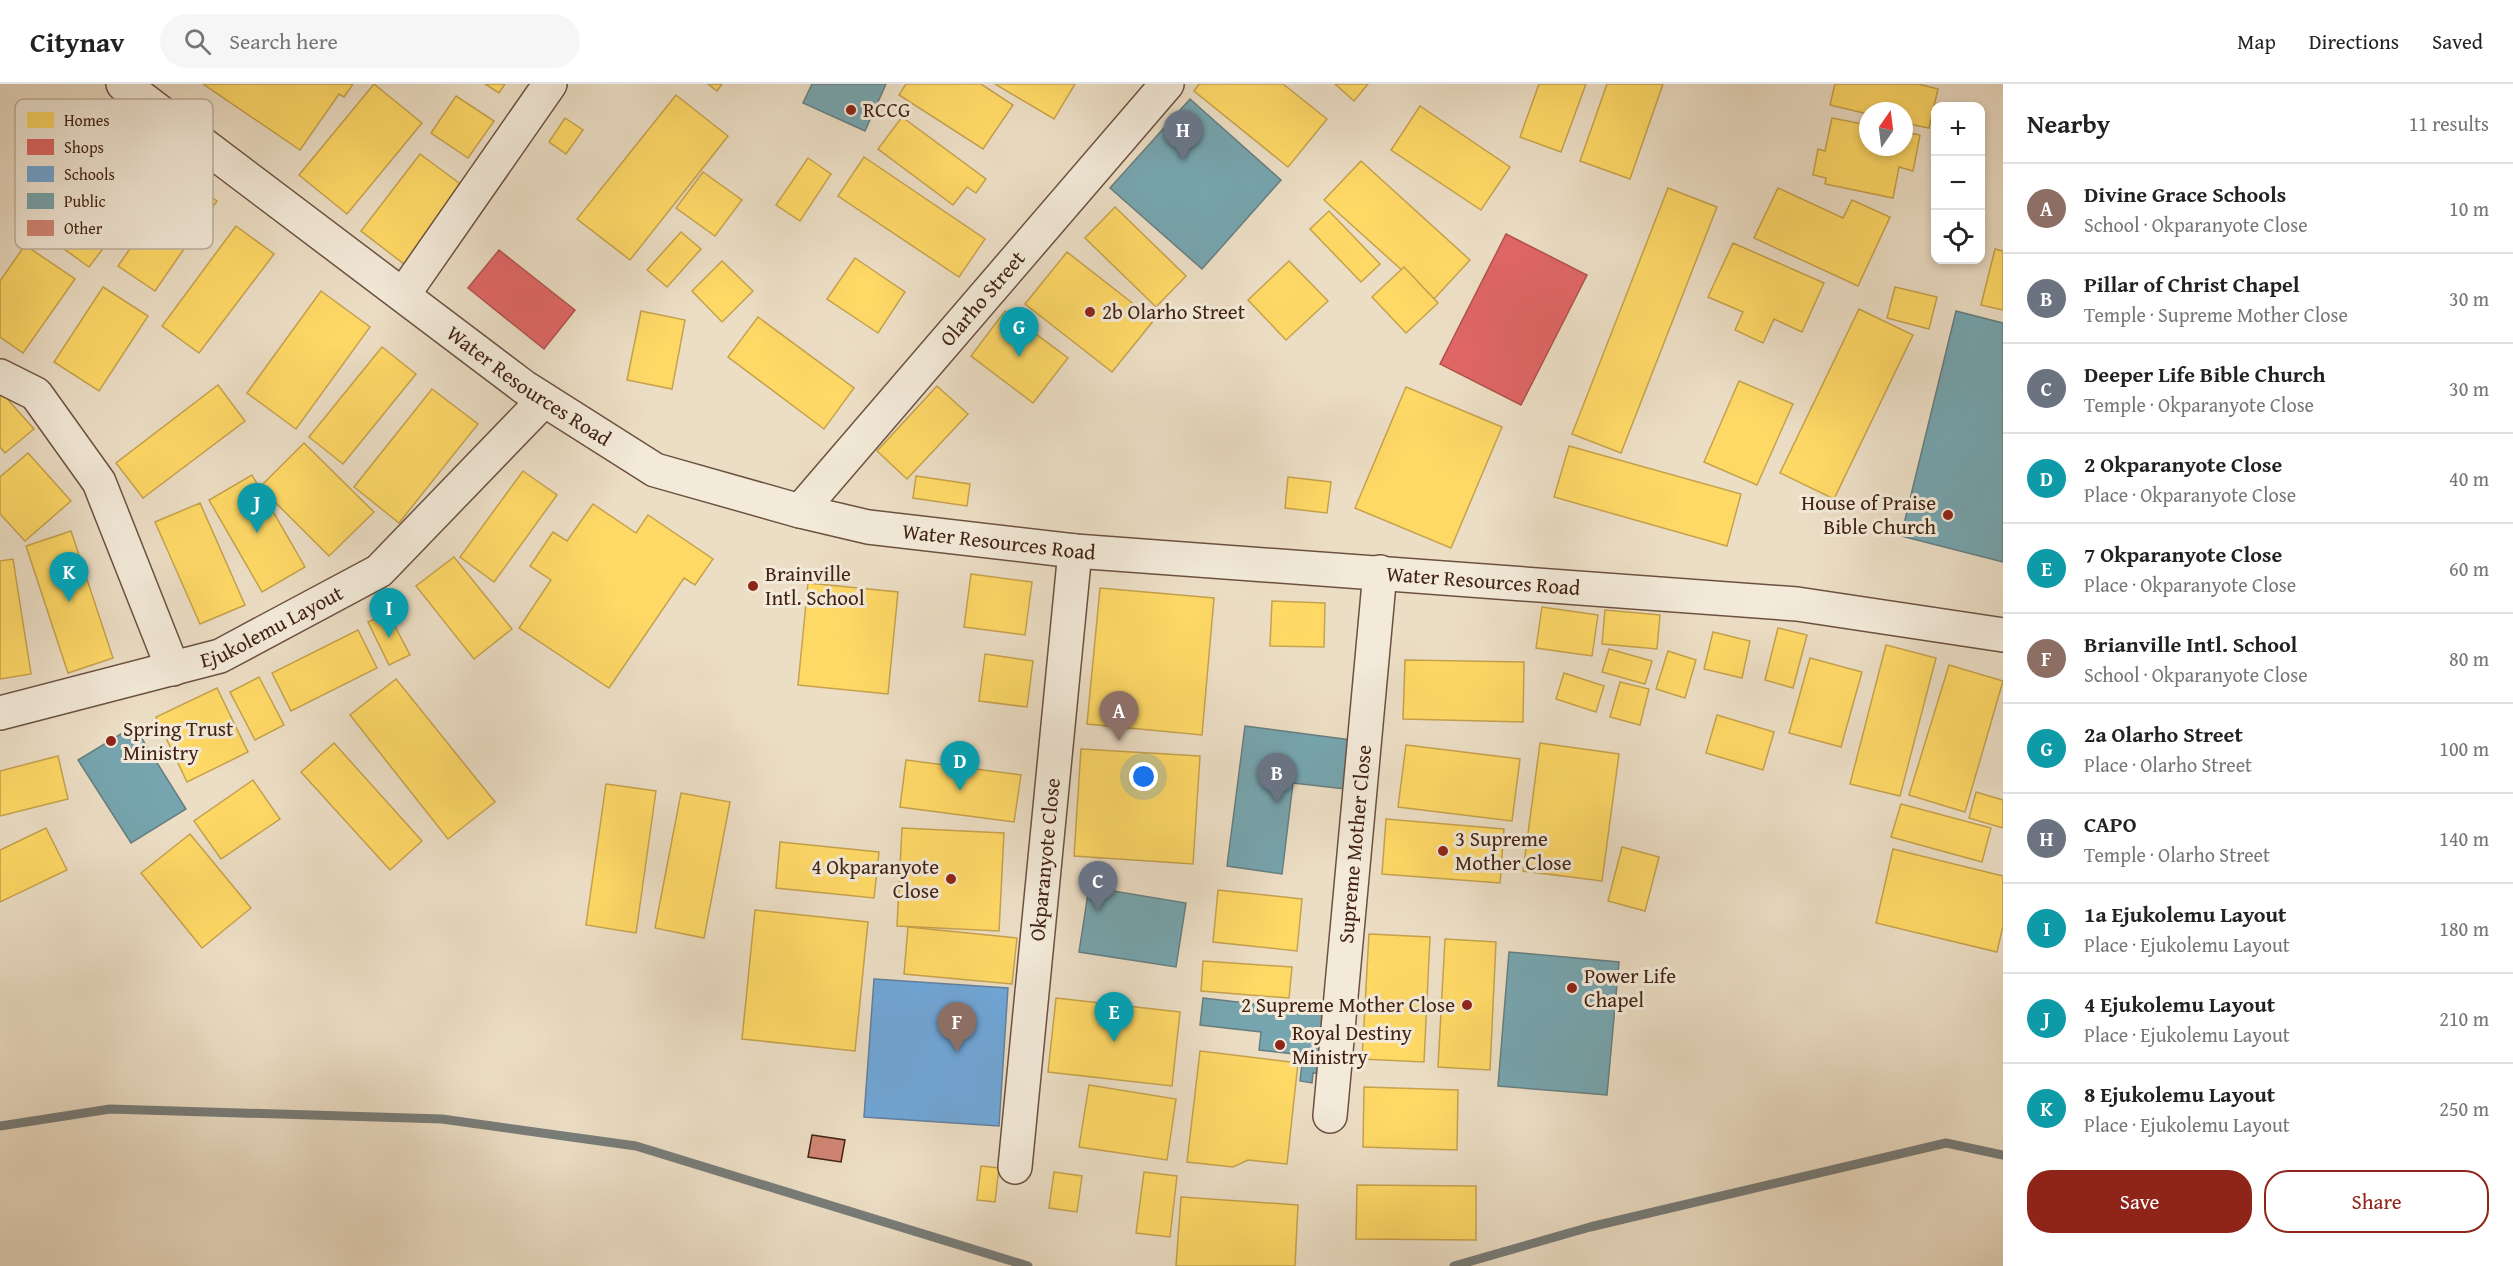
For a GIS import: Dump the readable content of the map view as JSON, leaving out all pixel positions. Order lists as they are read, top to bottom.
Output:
{
  "streets": {
    "street": [
      "Olarho Street",
      "Water Resources Road",
      "Ejukolemu Layout",
      "Supreme Mother Close",
      "Okparanyote Close"
    ]
  },
  "crossings": [
    ["Olarho Street", "Water Resources Road"],
    ["Water Resources Road", "Ejukolemu Layout"],
    ["Water Resources Road", "Supreme Mother Close"],
    ["Water Resources Road", "Okparanyote Close"]
  ],
  "places": [
    "RCCG",
    "2b Olarho Street",
    "House of Praise Bible Church",
    "Brainville Intl. School",
    "Spring Trust Ministry",
    "3 Supreme Mother Close",
    "4 Okparanyote Close",
    "Power Life Chapel",
    "2 Supreme Mother Close",
    "Royal Destiny Ministry"
  ],
  "legend": [
    "Homes",
    "Shops",
    "Schools",
    "Public",
    "Other"
  ],
  "north": "top",
  "page": {
    "header": "Citynav",
    "search": "Search here",
    "nav": ["Map", "Directions", "Saved"],
    "heading": ["Nearby", "11 results"],
    "map_buttons": ["+", "−"],
    "pins": [
      "H",
      "G",
      "J",
      "K",
      "I",
      "A",
      "D",
      "B",
      "C",
      "E",
      "F"
    ],
    "list": [
      {
        "mark": "A",
        "name": "Divine Grace Schools",
        "note": "School · Okparanyote Close",
        "value": "10 m"
      },
      {
        "mark": "B",
        "name": "Pillar of Christ Chapel",
        "note": "Temple · Supreme Mother Close",
        "value": "30 m"
      },
      {
        "mark": "C",
        "name": "Deeper Life Bible Church",
        "note": "Temple · Okparanyote Close",
        "value": "30 m"
      },
      {
        "mark": "D",
        "name": "2 Okparanyote Close",
        "note": "Place · Okparanyote Close",
        "value": "40 m"
      },
      {
        "mark": "E",
        "name": "7 Okparanyote Close",
        "note": "Place · Okparanyote Close",
        "value": "60 m"
      },
      {
        "mark": "F",
        "name": "Brianville Intl. School",
        "note": "School · Okparanyote Close",
        "value": "80 m"
      },
      {
        "mark": "G",
        "name": "2a Olarho Street",
        "note": "Place · Olarho Street",
        "value": "100 m"
      },
      {
        "mark": "H",
        "name": "CAPO",
        "note": "Temple · Olarho Street",
        "value": "140 m"
      },
      {
        "mark": "I",
        "name": "1a Ejukolemu Layout",
        "note": "Place · Ejukolemu Layout",
        "value": "180 m"
      },
      {
        "mark": "J",
        "name": "4 Ejukolemu Layout",
        "note": "Place · Ejukolemu Layout",
        "value": "210 m"
      },
      {
        "mark": "K",
        "name": "8 Ejukolemu Layout",
        "note": "Place · Ejukolemu Layout",
        "value": "250 m"
      }
    ],
    "buttons": ["Save", "Share"]
  }
}
